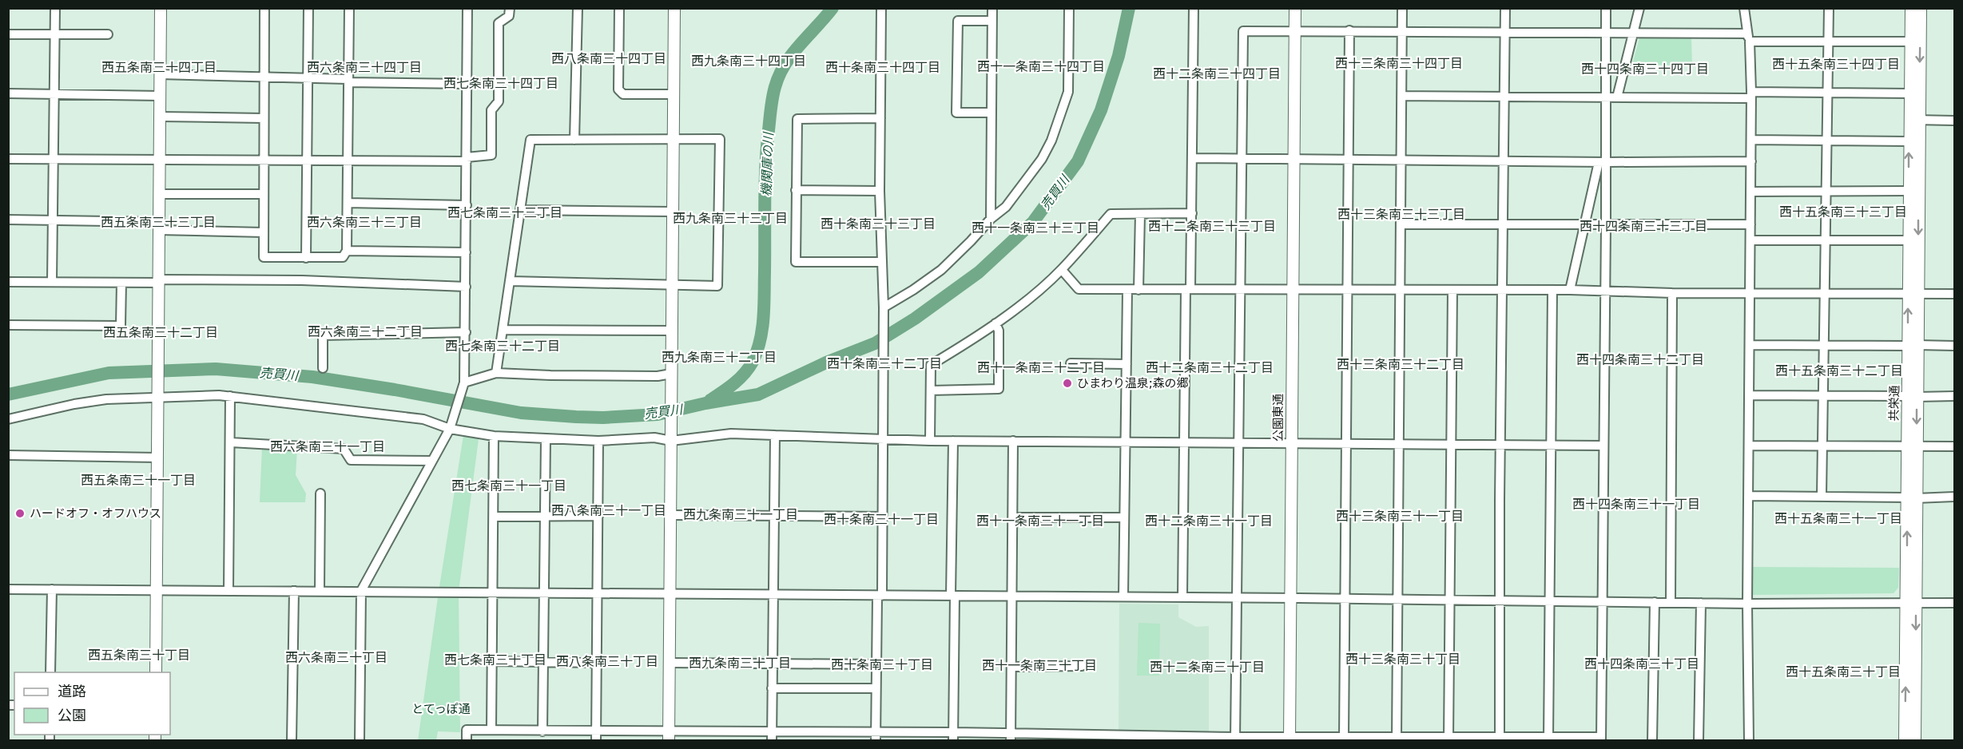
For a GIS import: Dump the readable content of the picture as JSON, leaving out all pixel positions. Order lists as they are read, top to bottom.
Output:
{
  "streets": {
    "street": ["共栄通", "公園東通"]
  },
  "districts": [
    "西八条南三十四丁目",
    "西九条南三十四丁目",
    "西十三条南三十四丁目",
    "西十五条南三十四丁目",
    "西十一条南三十四丁目",
    "西五条南三十四丁目",
    "西六条南三十四丁目",
    "西十条南三十四丁目",
    "西十四条南三十四丁目",
    "西十二条南三十四丁目",
    "西七条南三十四丁目",
    "西十五条南三十三丁目",
    "西七条南三十三丁目",
    "西十三条南三十三丁目",
    "西九条南三十三丁目",
    "西五条南三十三丁目",
    "西六条南三十三丁目",
    "西十条南三十三丁目",
    "西十二条南三十三丁目",
    "西十四条南三十三丁目",
    "西十一条南三十三丁目",
    "西六条南三十二丁目",
    "西五条南三十二丁目",
    "西七条南三十二丁目",
    "西九条南三十二丁目",
    "西十四条南三十二丁目",
    "西十条南三十二丁目",
    "西十三条南三十二丁目",
    "西十一条南三十二丁目",
    "西十二条南三十二丁目",
    "西十五条南三十二丁目",
    "西六条南三十一丁目",
    "西五条南三十一丁目",
    "西七条南三十一丁目",
    "西十四条南三十一丁目",
    "西八条南三十一丁目",
    "西九条南三十一丁目",
    "西十三条南三十一丁目",
    "西十五条南三十一丁目",
    "西十条南三十一丁目",
    "西十一条南三十一丁目",
    "西十二条南三十一丁目",
    "西五条南三十丁目",
    "西六条南三十丁目",
    "西十三条南三十丁目",
    "西七条南三十丁目",
    "西八条南三十丁目",
    "西九条南三十丁目",
    "西十四条南三十丁目",
    "西十条南三十丁目",
    "西十一条南三十丁目",
    "西十二条南三十丁目",
    "西十五条南三十丁目"
  ],
  "water": ["機関庫の川", "売買川"],
  "parks": ["とてっぽ通"],
  "places": ["ひまわり温泉;森の郷", "ハードオフ・オフハウス"],
  "legend": ["道路", "公園"]
}
